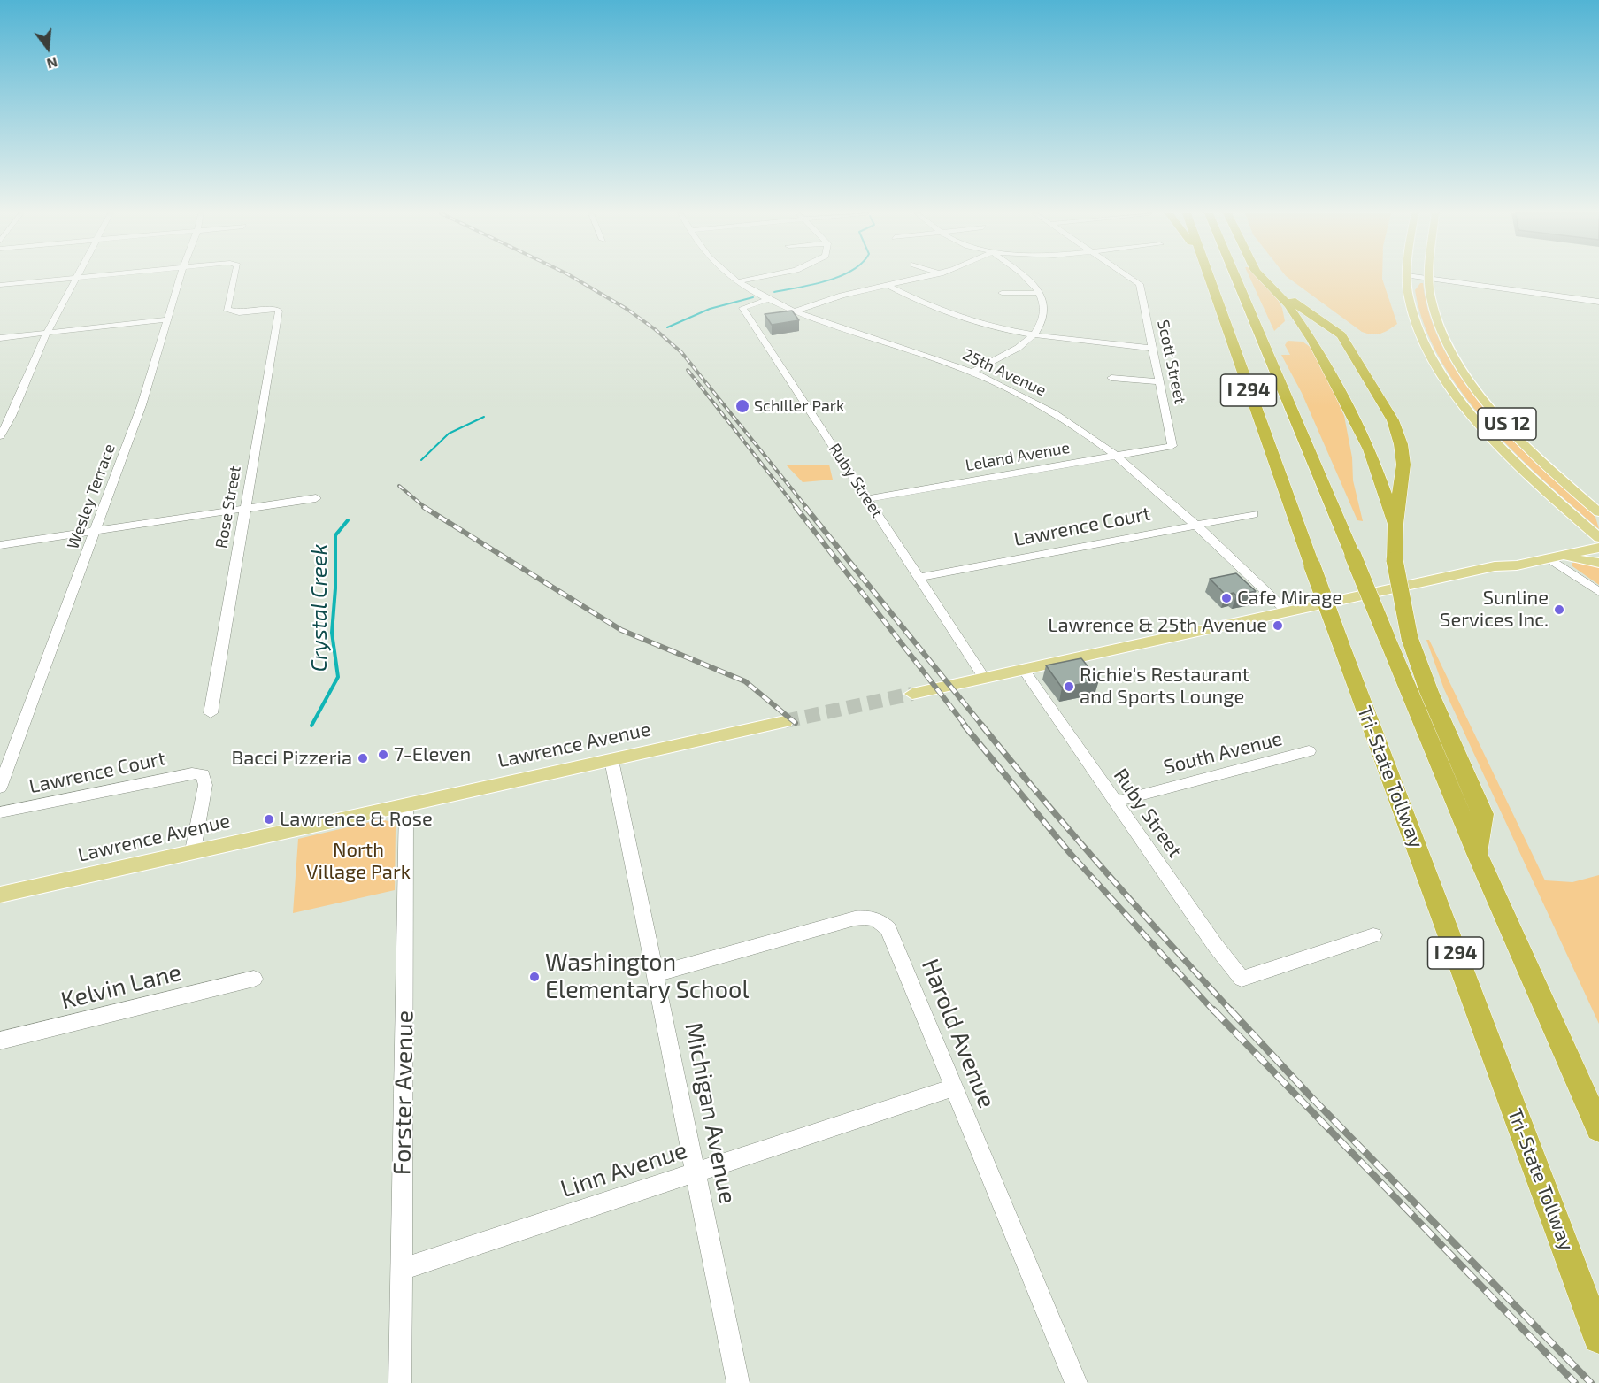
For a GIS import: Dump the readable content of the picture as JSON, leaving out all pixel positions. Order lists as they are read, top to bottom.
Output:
{
  "streets": {
    "highway": ["I 294", "Tri-State Tollway"],
    "main road": ["US 12", "Lawrence Avenue"],
    "street": [
      "Scott Street",
      "25th Avenue",
      "Leland Avenue",
      "Ruby Street",
      "Wesley Terrace",
      "Rose Street",
      "Lawrence Court",
      "South Avenue",
      "Kelvin Lane",
      "Harold Avenue",
      "Forster Avenue",
      "Michigan Avenue",
      "Linn Avenue"
    ]
  },
  "crossings": [
    ["Scott Street", "Leland Avenue"],
    ["25th Avenue", "Leland Avenue"],
    ["25th Avenue", "Ruby Street"],
    ["25th Avenue", "Lawrence Court"],
    ["Leland Avenue", "Ruby Street"],
    ["Ruby Street", "Lawrence Court"],
    ["Ruby Street", "South Avenue"],
    ["Lawrence Court", "Lawrence Avenue"],
    ["Lawrence Avenue", "Forster Avenue"],
    ["Lawrence Avenue", "Michigan Avenue"],
    ["Harold Avenue", "Michigan Avenue"],
    ["Harold Avenue", "Linn Avenue"],
    ["Forster Avenue", "Linn Avenue"],
    ["Michigan Avenue", "Linn Avenue"]
  ],
  "water": ["Crystal Creek"],
  "parks": ["North Village Park"],
  "places": [
    "Schiller Park",
    "Cafe Mirage",
    "Sunline Services Inc.",
    "Lawrence & 25th Avenue",
    "Richie's Restaurant and Sports Lounge",
    "7-Eleven",
    "Bacci Pizzeria",
    "Lawrence & Rose",
    "Washington Elementary School"
  ],
  "north": "bottom"
}
